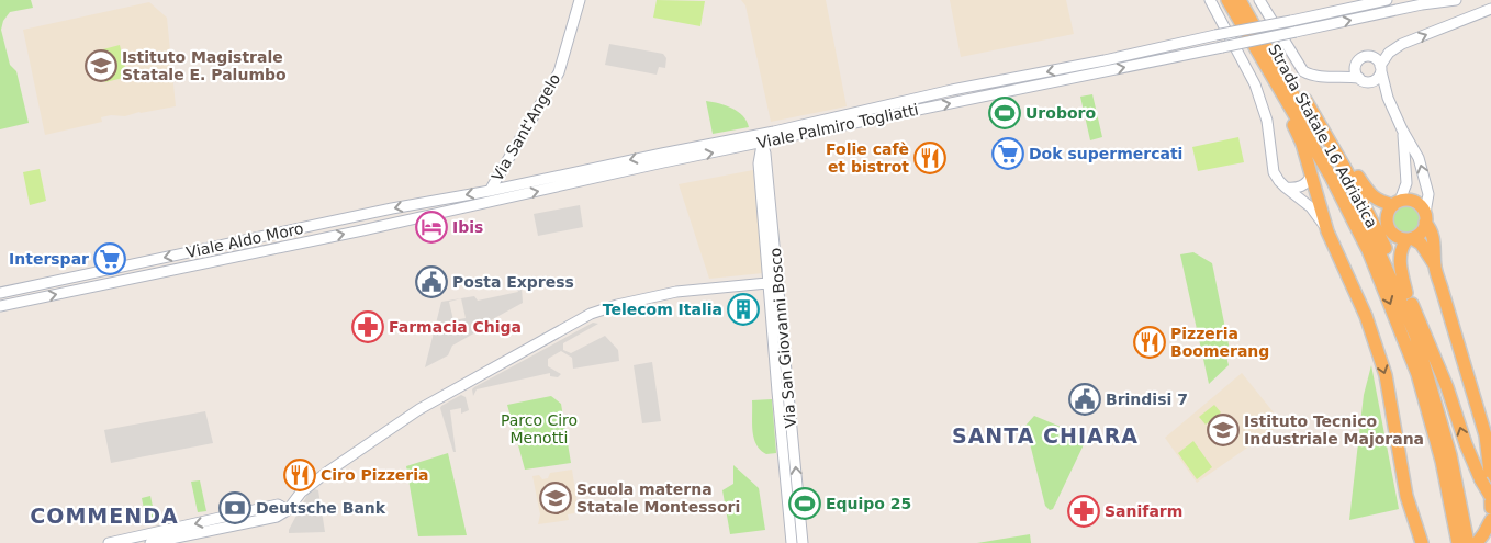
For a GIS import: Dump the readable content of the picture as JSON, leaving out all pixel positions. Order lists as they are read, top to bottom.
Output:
{
  "streets": {
    "highway": ["Strada Statale 16 Adriatica"],
    "street": [
      "Viale Palmiro Togliatti",
      "Via Sant'Angelo",
      "Viale Aldo Moro",
      "Via San Giovanni Bosco"
    ]
  },
  "crossings": [
    ["Viale Palmiro Togliatti", "Via Sant'Angelo"],
    ["Viale Palmiro Togliatti", "Viale Aldo Moro"],
    ["Viale Palmiro Togliatti", "Via San Giovanni Bosco"],
    ["Via Sant'Angelo", "Viale Aldo Moro"]
  ],
  "districts": ["SANTA CHIARA", "COMMENDA"],
  "parks": ["Parco Ciro Menotti"],
  "places": {
    "school or university": ["Istituto Magistrale Statale E. Palumbo", "Istituto Tecnico Industriale Majorana", "Scuola materna Statale Montessori"],
    "sports": ["Uroboro", "Equipo 25"],
    "supermarket": ["Dok supermercati", "Interspar"],
    "restaurant": ["Folie cafè et bistrot", "Pizzeria Boomerang", "Ciro Pizzeria"],
    "hotel": ["Ibis"],
    "public building": ["Posta Express", "Brindisi 7"],
    "building": ["Telecom Italia"],
    "pharmacy": ["Farmacia Chiga", "Sanifarm"],
    "bank": ["Deutsche Bank"]
  }
}
